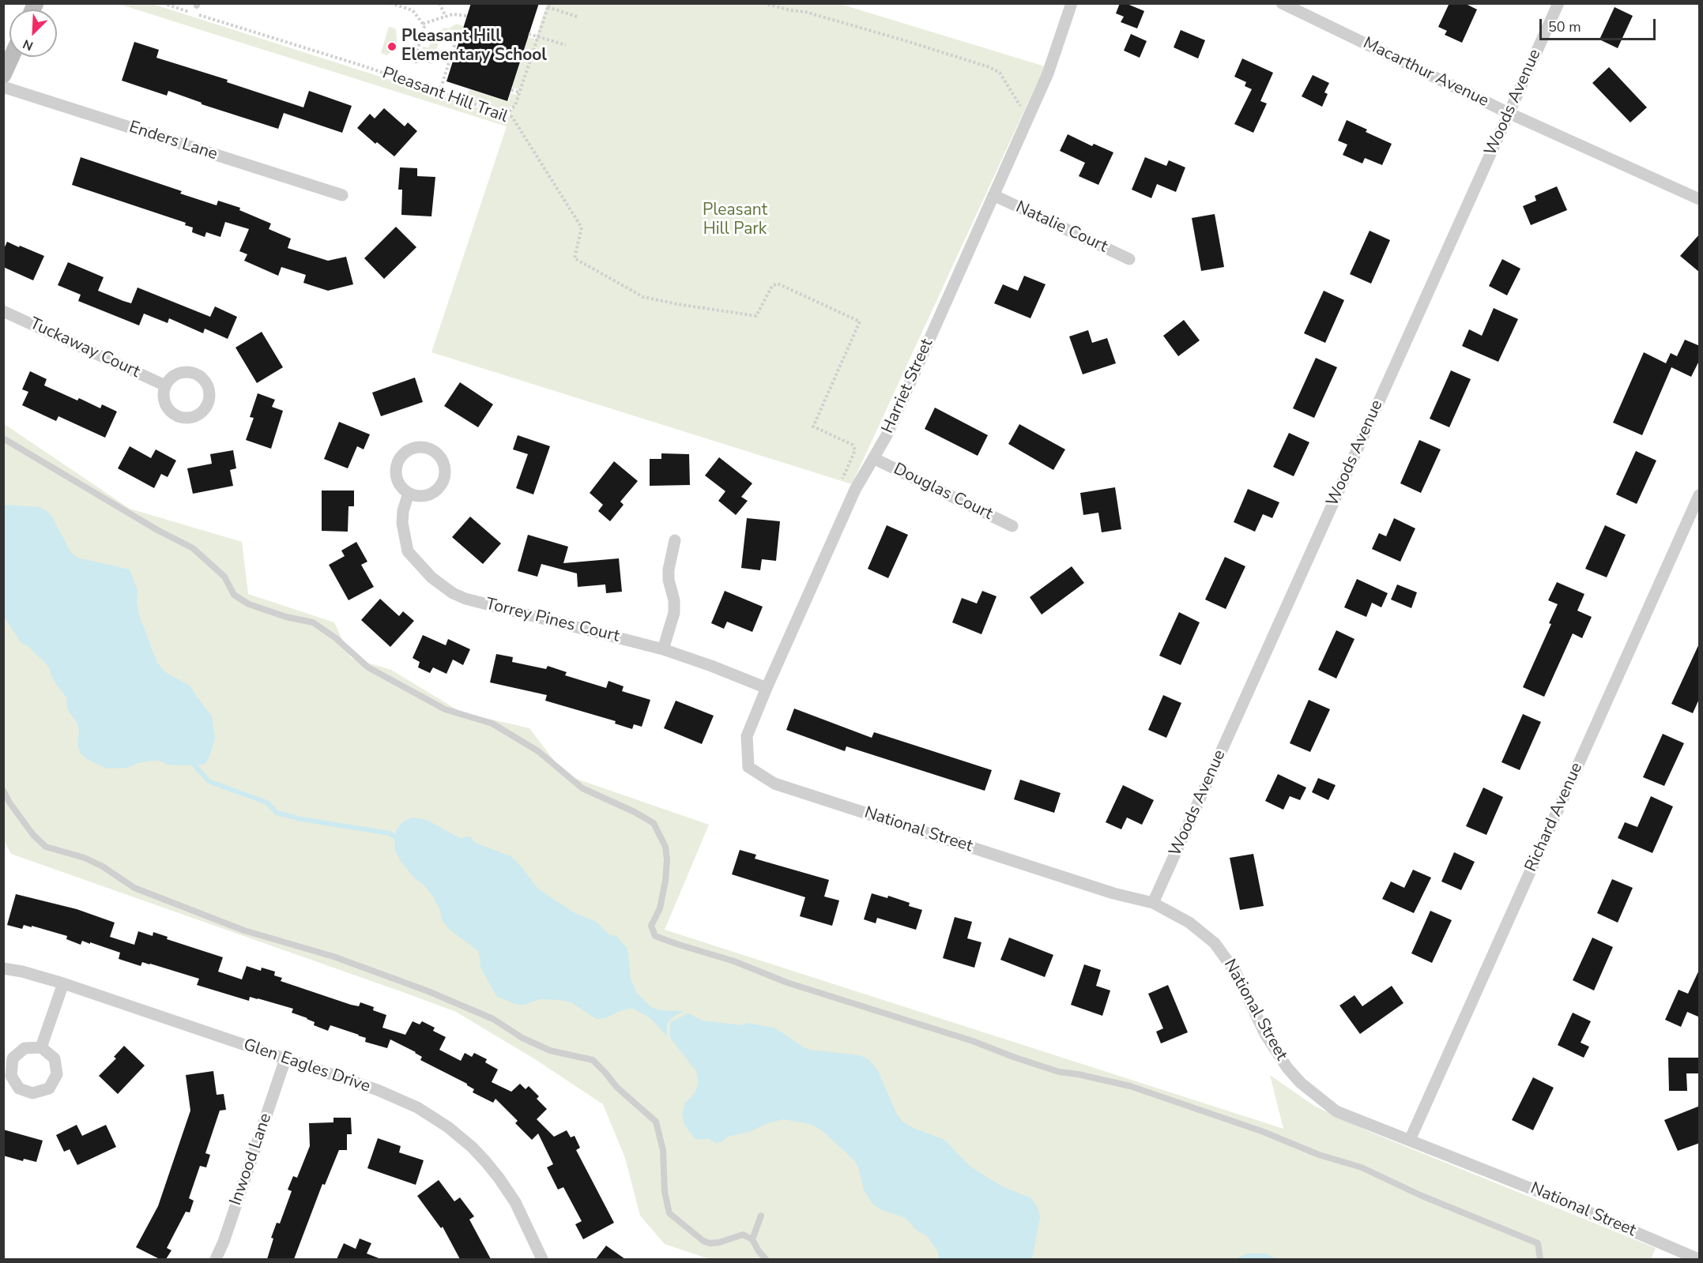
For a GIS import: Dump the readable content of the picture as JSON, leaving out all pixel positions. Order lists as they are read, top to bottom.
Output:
{
  "streets": {
    "street": [
      "Macarthur Avenue",
      "Woods Avenue",
      "Enders Lane",
      "Natalie Court",
      "Tuckaway Court",
      "Harriet Street",
      "Douglas Court",
      "Torrey Pines Court",
      "Richard Avenue",
      "National Street",
      "Glen Eagles Drive",
      "Inwood Lane"
    ],
    "path": ["Pleasant Hill Trail"]
  },
  "crossings": [
    ["Macarthur Avenue", "Woods Avenue"],
    ["Woods Avenue", "National Street"],
    ["Natalie Court", "Harriet Street"],
    ["Harriet Street", "Douglas Court"],
    ["Harriet Street", "Torrey Pines Court"],
    ["Harriet Street", "National Street"],
    ["Richard Avenue", "National Street"],
    ["Glen Eagles Drive", "Inwood Lane"]
  ],
  "parks": ["Pleasant Hill Park"],
  "places": ["Pleasant Hill Elementary School"],
  "scale_bar": "50 m",
  "north": "bottom left"
}
